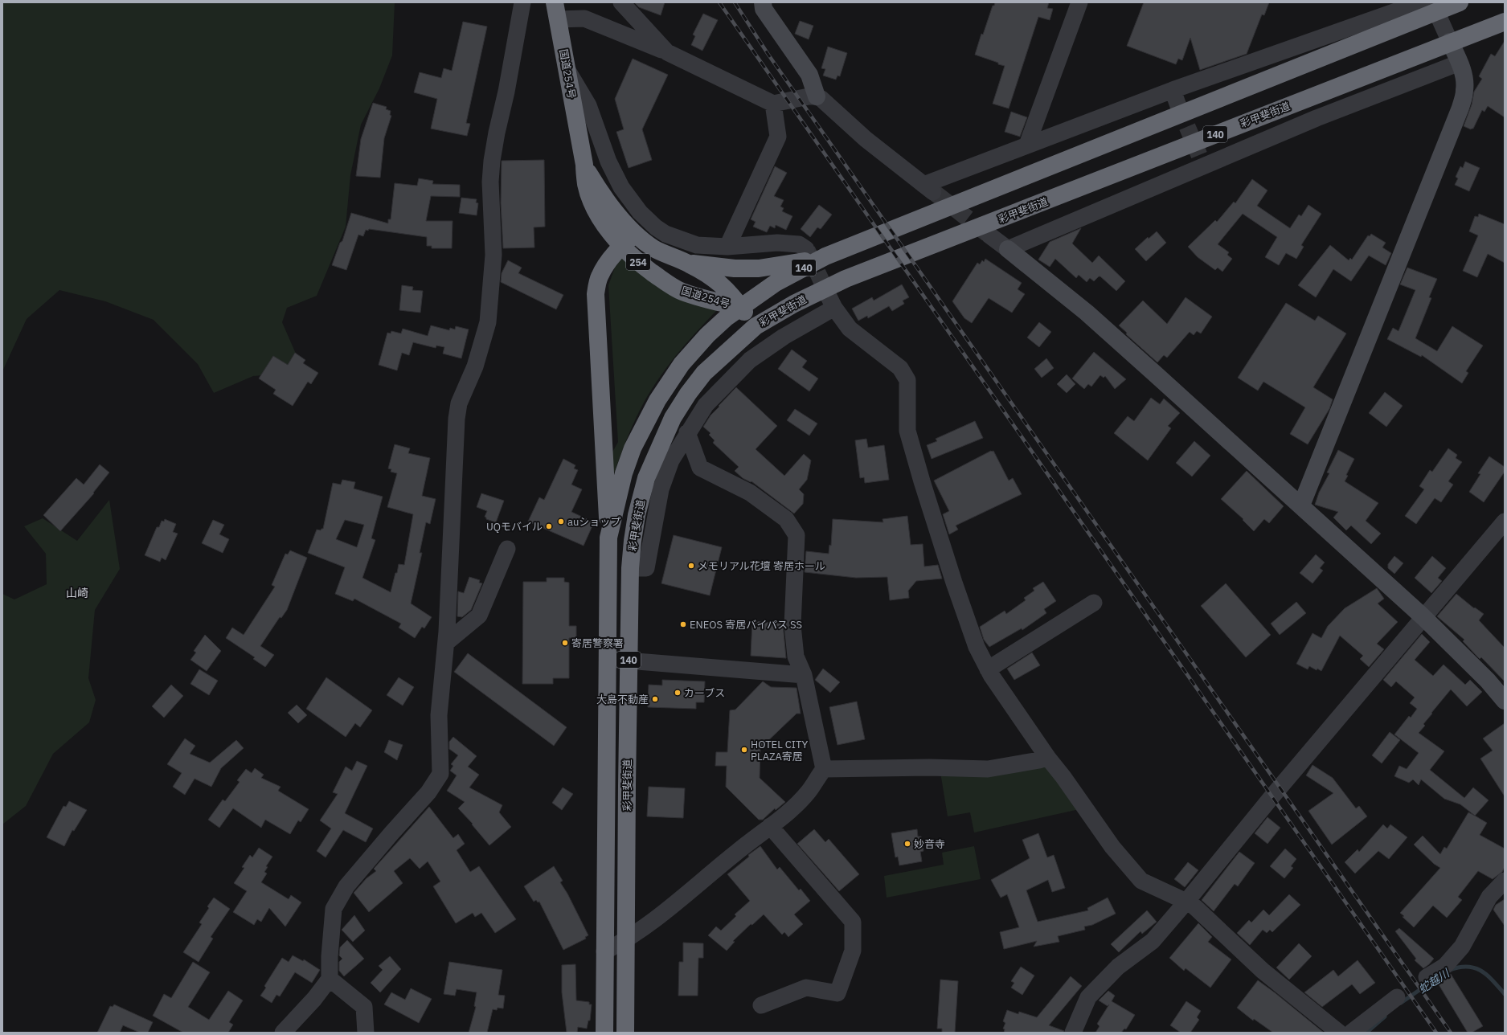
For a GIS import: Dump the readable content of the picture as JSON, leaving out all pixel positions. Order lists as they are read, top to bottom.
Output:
{
  "streets": {
    "highway": [
      "国道254号",
      "彩甲斐街道",
      "140",
      "254"
    ]
  },
  "crossings": [
    ["国道254号", "彩甲斐街道"]
  ],
  "districts": ["山崎"],
  "water": ["蛇越川"],
  "places": [
    "auショップ",
    "UQモバイル",
    "メモリアル花壇 寄居ホール",
    "ENEOS 寄居バイパス SS",
    "寄居警察署",
    "カーブス",
    "大島不動産",
    "HOTEL CITY PLAZA寄居",
    "妙音寺"
  ]
}
